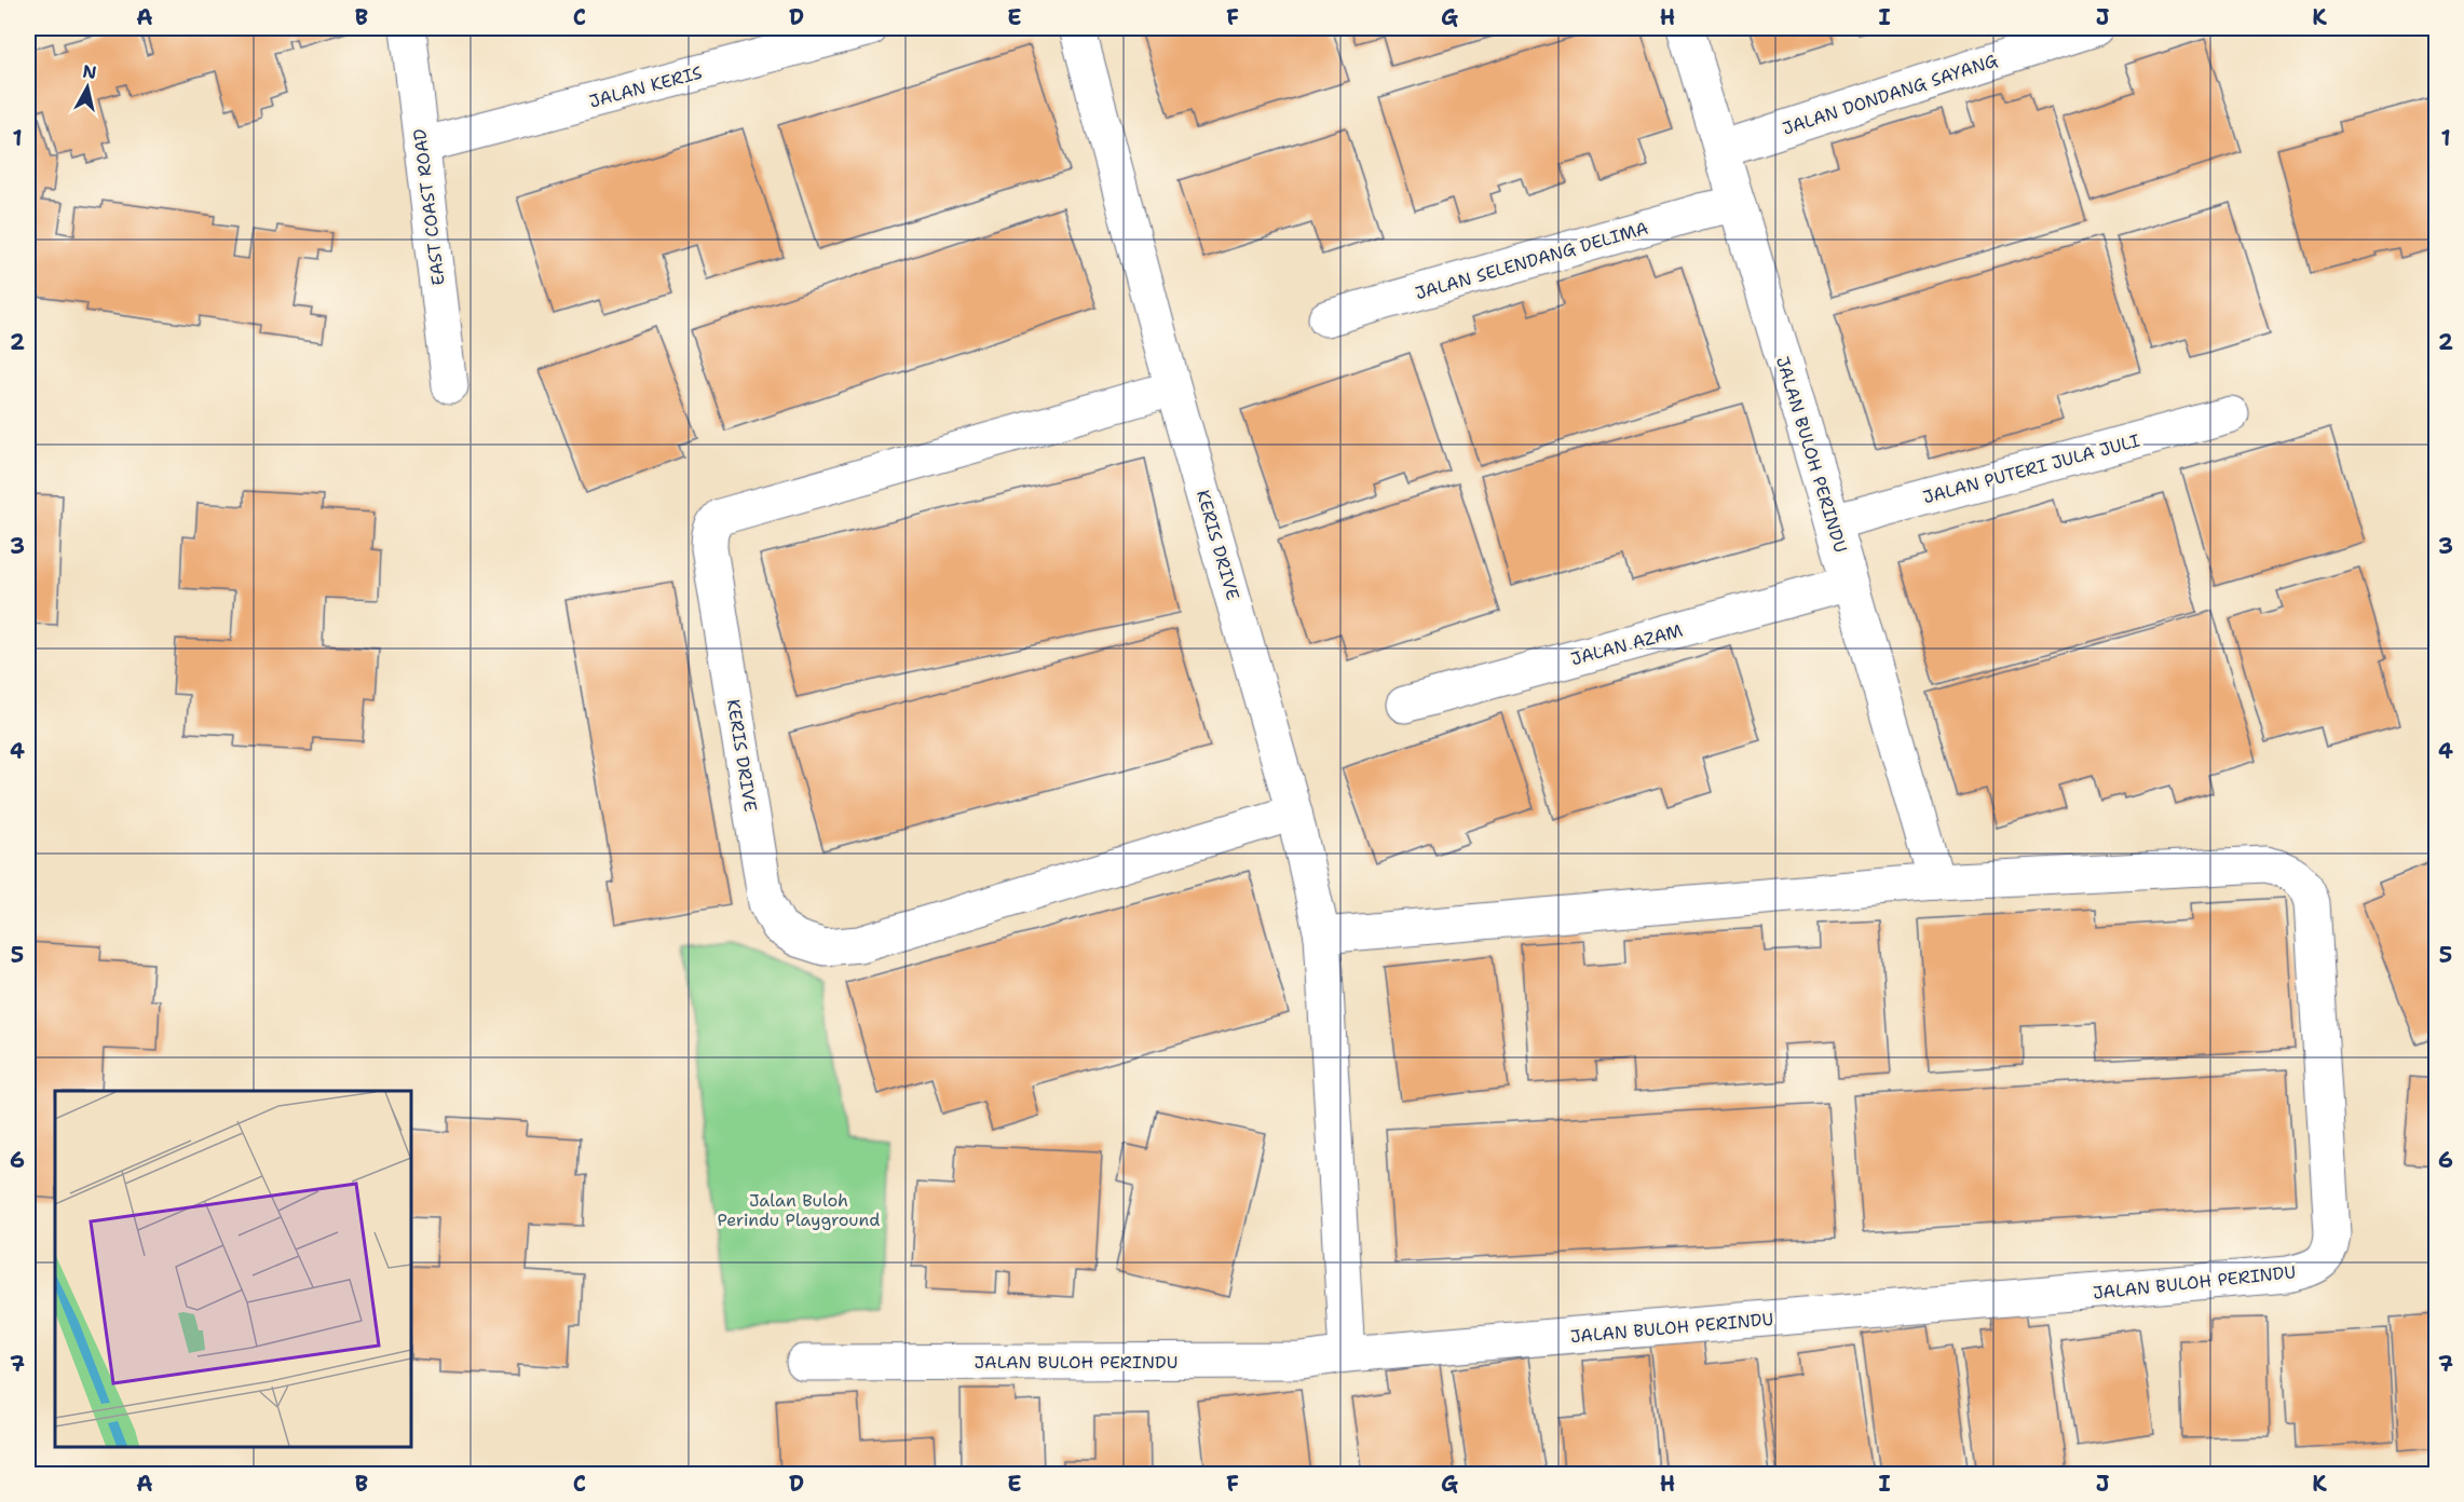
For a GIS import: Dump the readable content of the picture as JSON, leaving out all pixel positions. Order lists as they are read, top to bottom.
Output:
{
  "streets": {
    "street": [
      "JALAN KERIS",
      "JALAN DONDANG SAYANG",
      "EAST COAST ROAD",
      "JALAN SELENDANG DELIMA",
      "JALAN BULOH PERINDU",
      "JALAN PUTERI JULA JULI",
      "KERIS DRIVE",
      "JALAN AZAM"
    ]
  },
  "crossings": [
    ["JALAN KERIS", "EAST COAST ROAD"],
    ["JALAN DONDANG SAYANG", "JALAN BULOH PERINDU"],
    ["JALAN SELENDANG DELIMA", "JALAN BULOH PERINDU"],
    ["JALAN BULOH PERINDU", "JALAN PUTERI JULA JULI"],
    ["JALAN BULOH PERINDU", "KERIS DRIVE"],
    ["JALAN BULOH PERINDU", "JALAN AZAM"]
  ],
  "parks": ["Jalan Buloh Perindu Playground"],
  "north": "top",
  "grid": {
    "columns": [
      "A",
      "B",
      "C",
      "D",
      "E",
      "F",
      "G",
      "H",
      "I",
      "J",
      "K"
    ],
    "rows": [
      "1",
      "2",
      "3",
      "4",
      "5",
      "6",
      "7"
    ]
  }
}
